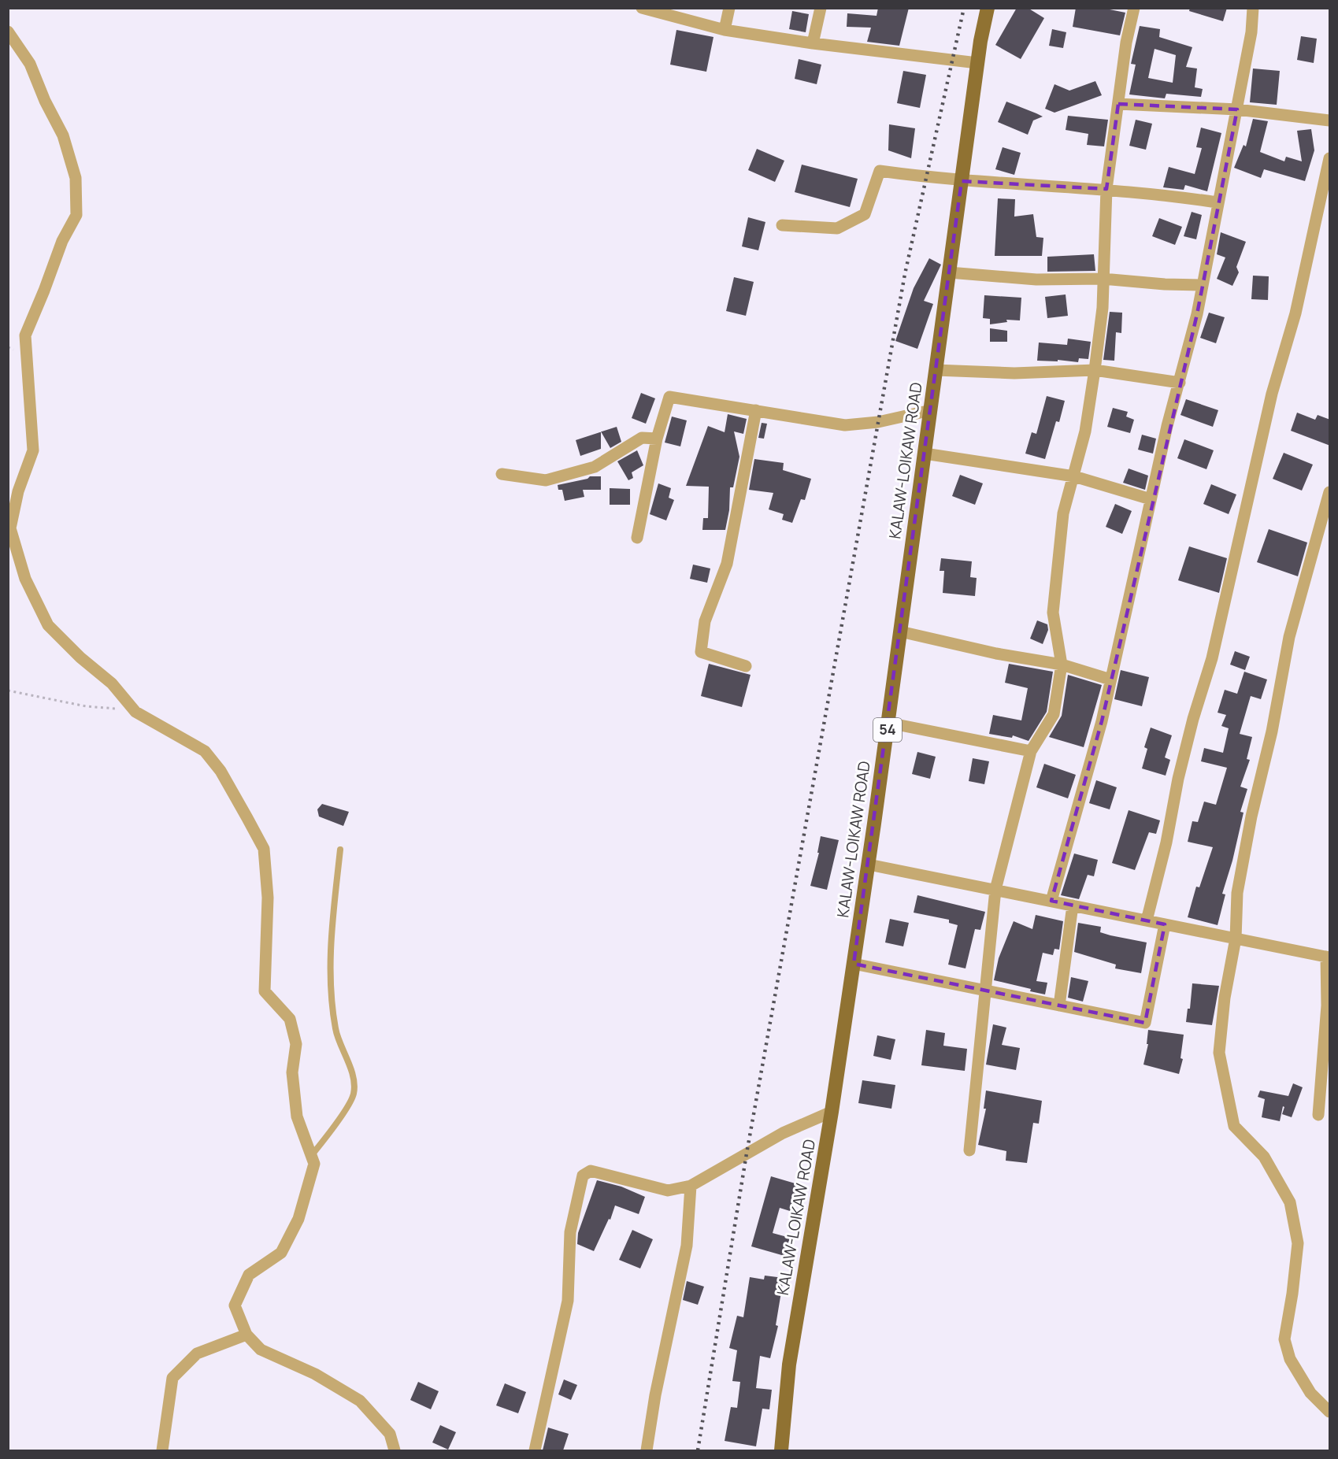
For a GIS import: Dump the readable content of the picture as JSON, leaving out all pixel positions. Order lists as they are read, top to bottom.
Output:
{
  "streets": {
    "main road": ["KALAW-LOIKAW ROAD", "54"]
  }
}
